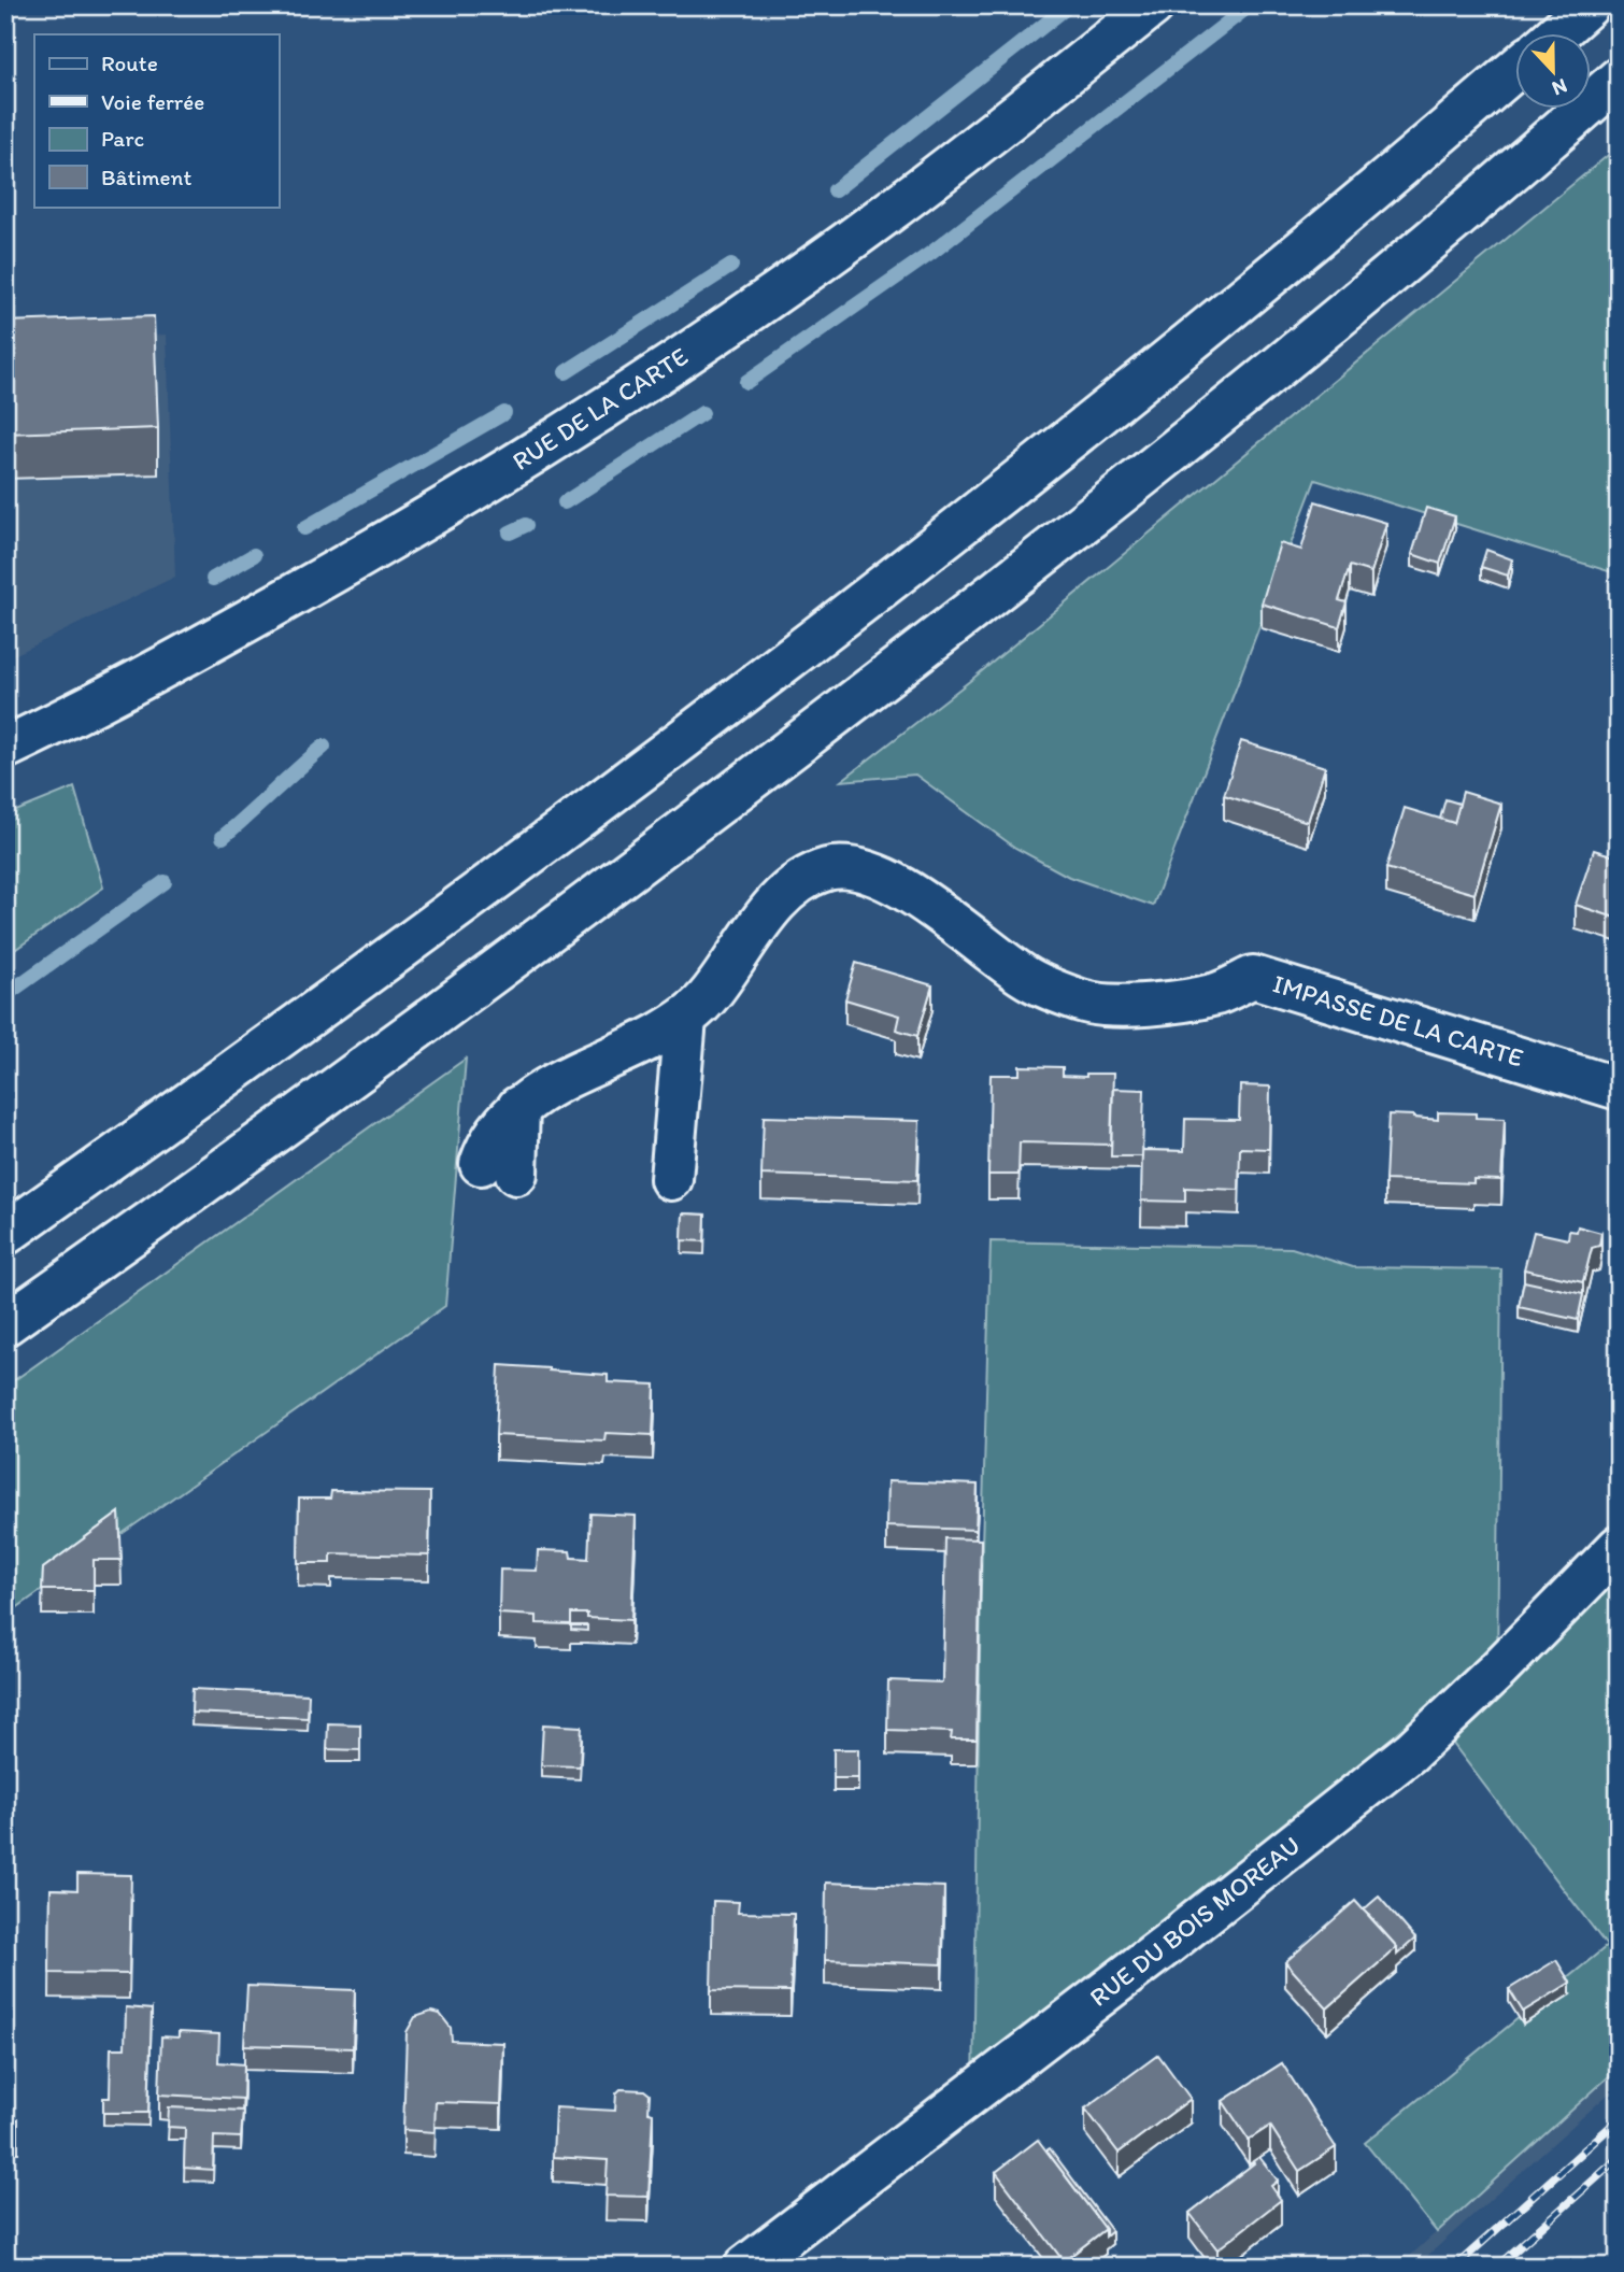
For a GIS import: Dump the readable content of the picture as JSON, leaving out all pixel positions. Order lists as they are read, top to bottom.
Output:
{
  "streets": {
    "main road": ["RUE DE LA CARTE", "IMPASSE DE LA CARTE", "RUE DU BOIS MOREAU"]
  },
  "legend": [
    "Route",
    "Voie ferrée",
    "Parc",
    "Bâtiment"
  ],
  "north": "bottom"
}
